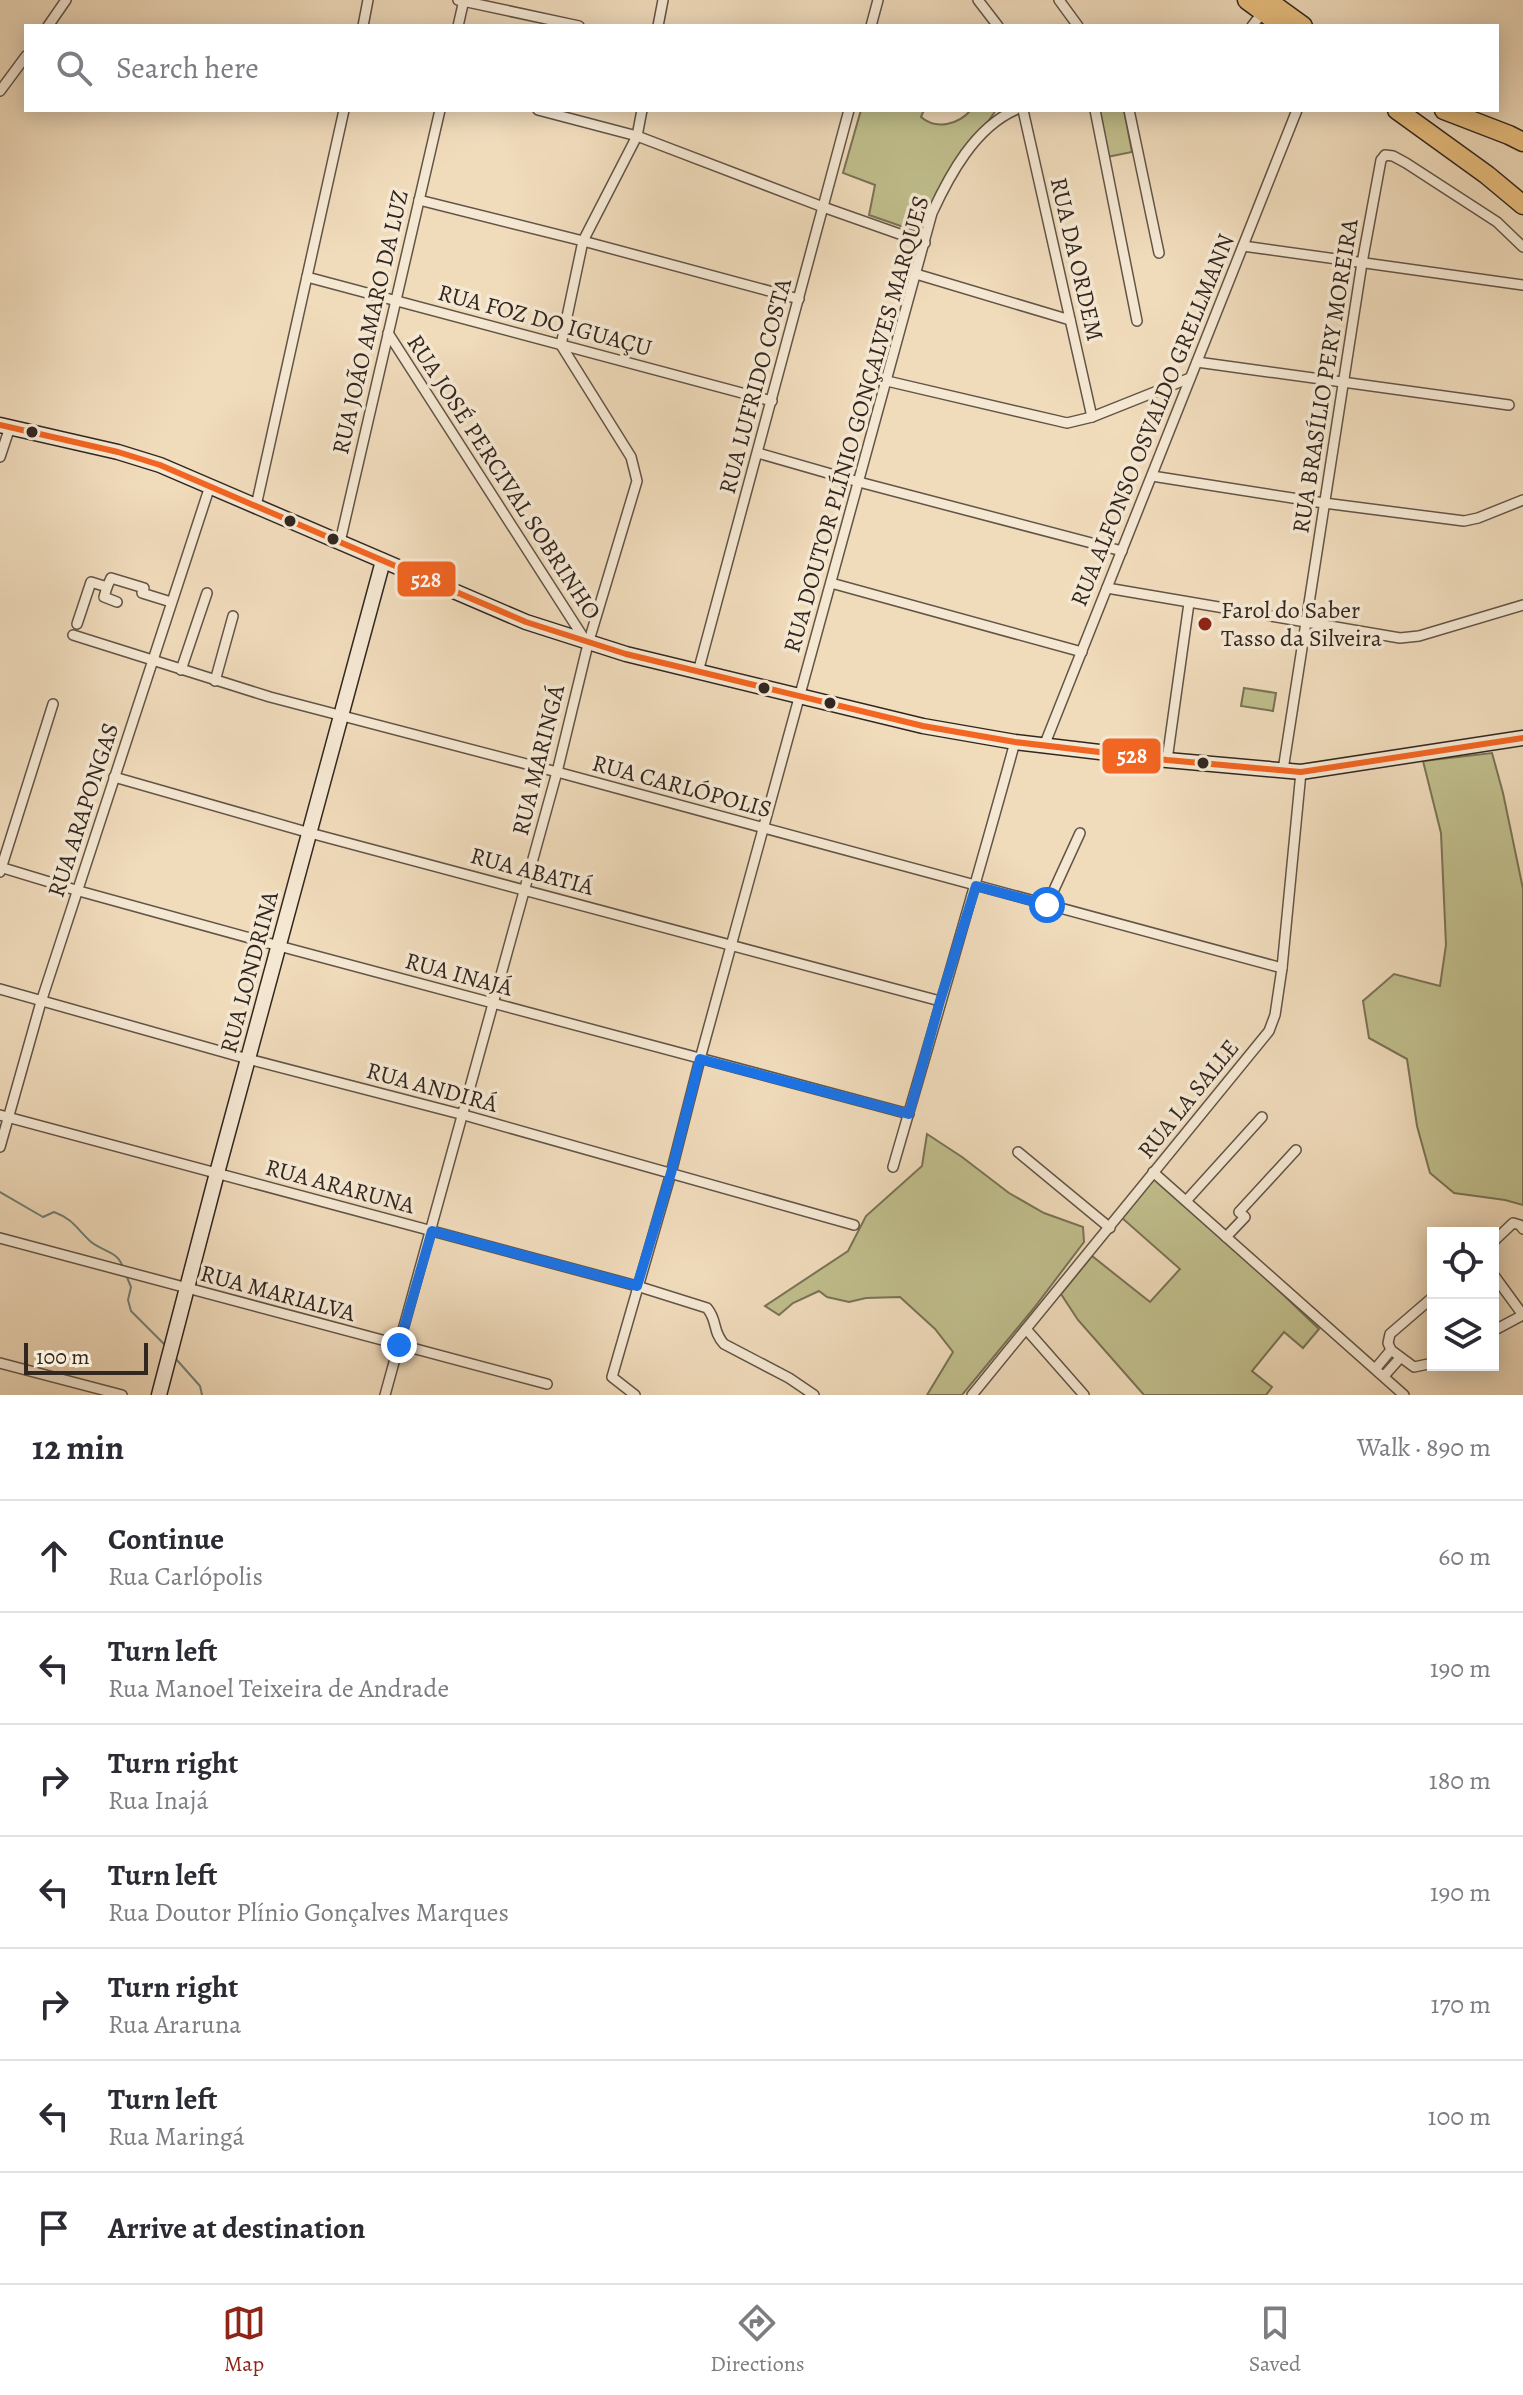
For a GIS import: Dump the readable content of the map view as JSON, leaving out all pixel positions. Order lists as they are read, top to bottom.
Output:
{
  "streets": {
    "main road": ["RUA LONDRINA"],
    "street": [
      "RUA DA ORDEM",
      "RUA FOZ DO IGUAÇU",
      "RUA JOÃO AMARO DA LUZ",
      "RUA BRASÍLIO PERY MOREIRA",
      "RUA LUFRIDO COSTA",
      "RUA ALFONSO OSVALDO GRELLMANN",
      "RUA DOUTOR PLÍNIO GONÇALVES MARQUES",
      "RUA JOSÉ PERCIVAL SOBRINHO",
      "RUA MARINGÁ",
      "RUA CARLÓPOLIS",
      "RUA ARAPONGAS",
      "RUA ABATIÁ",
      "RUA INAJÁ",
      "RUA ANDIRÁ",
      "RUA LA SALLE",
      "RUA ARARUNA",
      "RUA MARIALVA"
    ]
  },
  "crossings": [
    ["RUA FOZ DO IGUAÇU", "RUA JOÃO AMARO DA LUZ"],
    ["RUA FOZ DO IGUAÇU", "RUA LUFRIDO COSTA"],
    ["RUA FOZ DO IGUAÇU", "RUA MARINGÁ"],
    ["RUA JOÃO AMARO DA LUZ", "RUA JOSÉ PERCIVAL SOBRINHO"],
    ["RUA DOUTOR PLÍNIO GONÇALVES MARQUES", "RUA CARLÓPOLIS"],
    ["RUA DOUTOR PLÍNIO GONÇALVES MARQUES", "RUA ABATIÁ"],
    ["RUA DOUTOR PLÍNIO GONÇALVES MARQUES", "RUA INAJÁ"],
    ["RUA DOUTOR PLÍNIO GONÇALVES MARQUES", "RUA ANDIRÁ"],
    ["RUA DOUTOR PLÍNIO GONÇALVES MARQUES", "RUA ARARUNA"],
    ["RUA JOSÉ PERCIVAL SOBRINHO", "RUA MARINGÁ"],
    ["RUA MARINGÁ", "RUA CARLÓPOLIS"],
    ["RUA MARINGÁ", "RUA ABATIÁ"],
    ["RUA MARINGÁ", "RUA INAJÁ"],
    ["RUA MARINGÁ", "RUA ANDIRÁ"],
    ["RUA MARINGÁ", "RUA ARARUNA"],
    ["RUA MARINGÁ", "RUA MARIALVA"],
    ["RUA CARLÓPOLIS", "RUA ARAPONGAS"],
    ["RUA CARLÓPOLIS", "RUA LONDRINA"],
    ["RUA CARLÓPOLIS", "RUA LA SALLE"],
    ["RUA ARAPONGAS", "RUA ABATIÁ"],
    ["RUA ARAPONGAS", "RUA INAJÁ"],
    ["RUA ARAPONGAS", "RUA ANDIRÁ"],
    ["RUA ARAPONGAS", "RUA ARARUNA"],
    ["RUA ABATIÁ", "RUA LONDRINA"],
    ["RUA LONDRINA", "RUA INAJÁ"],
    ["RUA LONDRINA", "RUA ANDIRÁ"],
    ["RUA LONDRINA", "RUA ARARUNA"],
    ["RUA LONDRINA", "RUA MARIALVA"]
  ],
  "places": ["Farol do Saber Tasso da Silveira"],
  "lines": ["transit line 528"],
  "scale_bar": "100 m",
  "page": {
    "search": "Search here",
    "scale": "100 m",
    "heading": ["12 min", "Walk · 890 m"],
    "list": [
      ["Continue", "Rua Carlópolis", "60 m"],
      ["Turn left", "Rua Manoel Teixeira de Andrade", "190 m"],
      ["Turn right", "Rua Inajá", "180 m"],
      ["Turn left", "Rua Doutor Plínio Gonçalves Marques", "190 m"],
      ["Turn right", "Rua Araruna", "170 m"],
      ["Turn left", "Rua Maringá", "100 m"],
      "Arrive at destination"
    ],
    "nav": ["Map", "Directions", "Saved"]
  }
}
